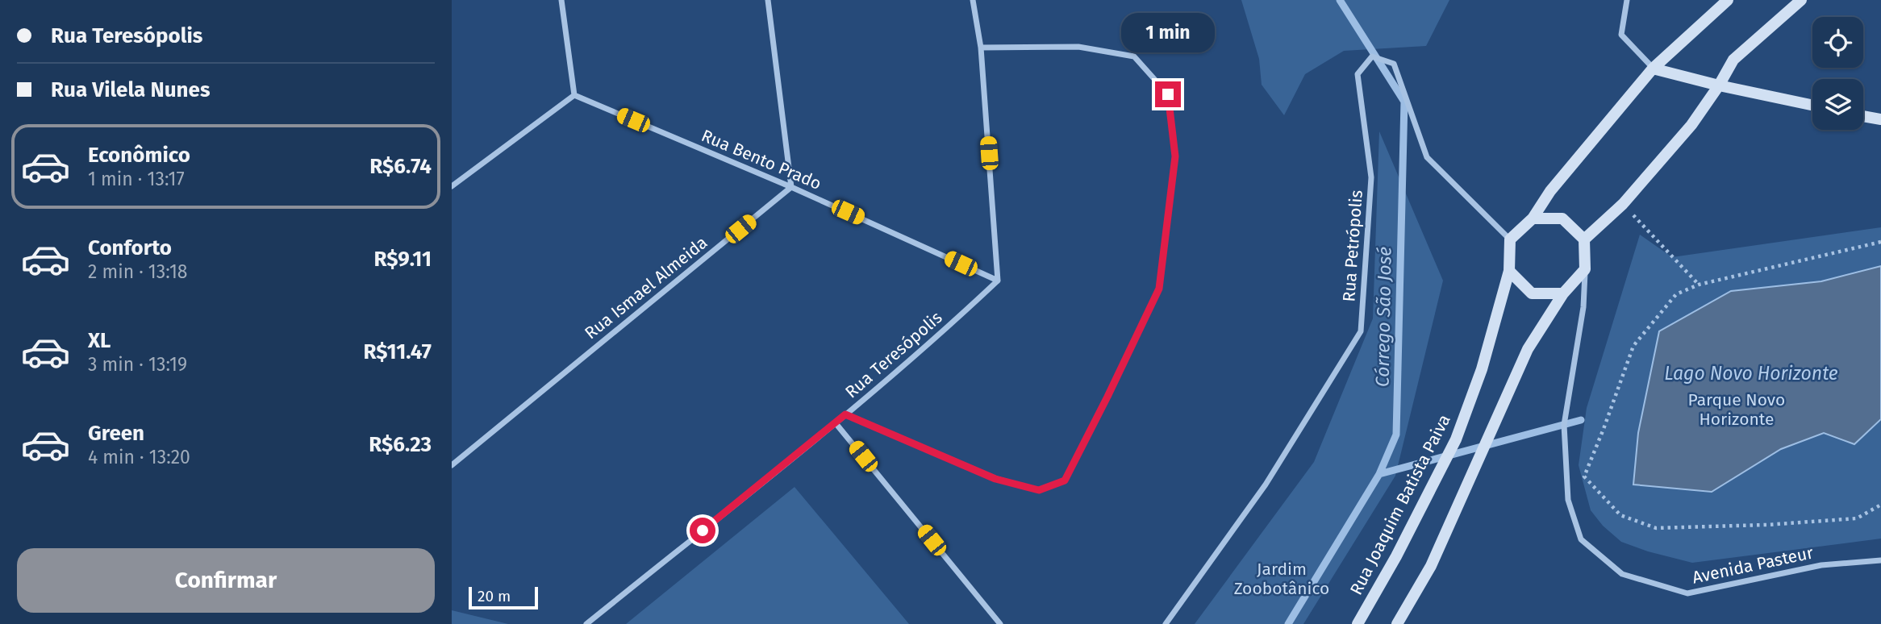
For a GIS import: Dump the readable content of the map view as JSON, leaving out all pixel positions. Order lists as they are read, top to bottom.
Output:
{
  "streets": {
    "main road": ["Rua Joaquim Batista Paiva"],
    "street": [
      "Rua Bento Prado",
      "Rua Petrópolis",
      "Rua Ismael Almeida",
      "Rua Teresópolis",
      "Avenida Pasteur"
    ]
  },
  "crossings": [
    ["Rua Bento Prado", "Rua Ismael Almeida"],
    ["Rua Bento Prado", "Rua Teresópolis"],
    ["Rua Petrópolis", "Rua Joaquim Batista Paiva"],
    ["Rua Petrópolis", "Avenida Pasteur"],
    ["Rua Joaquim Batista Paiva", "Avenida Pasteur"]
  ],
  "water": ["Córrego São José", "Lago Novo Horizonte"],
  "parks": ["Parque Novo Horizonte", "Jardim Zoobotânico"],
  "scale_bar": "20 m",
  "page": {
    "banner": ["Rua Teresópolis", "Rua Vilela Nunes"],
    "bubble": "1 min",
    "list": [
      {
        "name": "Econômico",
        "note": "1 min · 13:17",
        "value": "R$6.74"
      },
      {
        "name": "Conforto",
        "note": "2 min · 13:18",
        "value": "R$9.11"
      },
      {
        "name": "XL",
        "note": "3 min · 13:19",
        "value": "R$11.47"
      },
      {
        "name": "Green",
        "note": "4 min · 13:20",
        "value": "R$6.23"
      }
    ],
    "buttons": "Confirmar",
    "scale": "20 m"
  }
}
